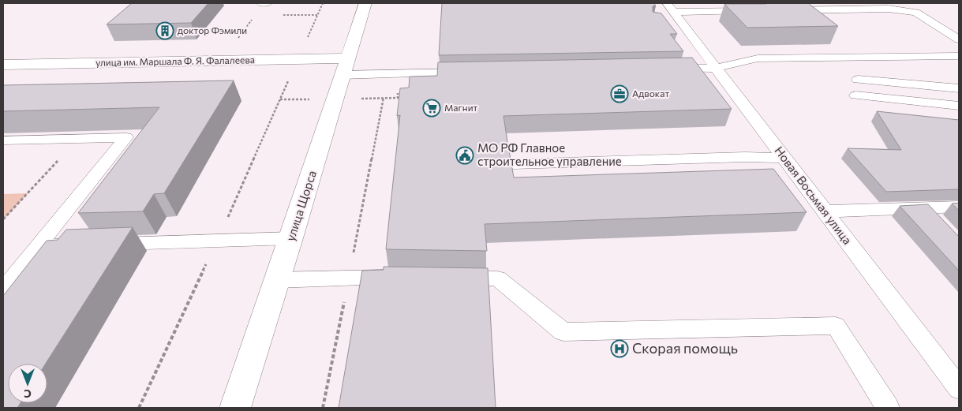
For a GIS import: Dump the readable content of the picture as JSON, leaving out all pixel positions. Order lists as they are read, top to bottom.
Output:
{
  "streets": {
    "street": ["улица им. Маршала Ф. Я. Фалалеева", "улица Щорса"],
    "lane": ["Новая Восьмая улица"]
  },
  "crossings": [
    ["улица им. Маршала Ф. Я. Фалалеева", "улица Щорса"]
  ],
  "places": {
    "building": ["доктор Фэмили"],
    "office": ["Адвокат"],
    "supermarket": ["Магнит"],
    "public building": ["МО РФ Главное строительное управление"],
    "hospital": ["Скорая помощь"]
  },
  "north": "bottom"
}
